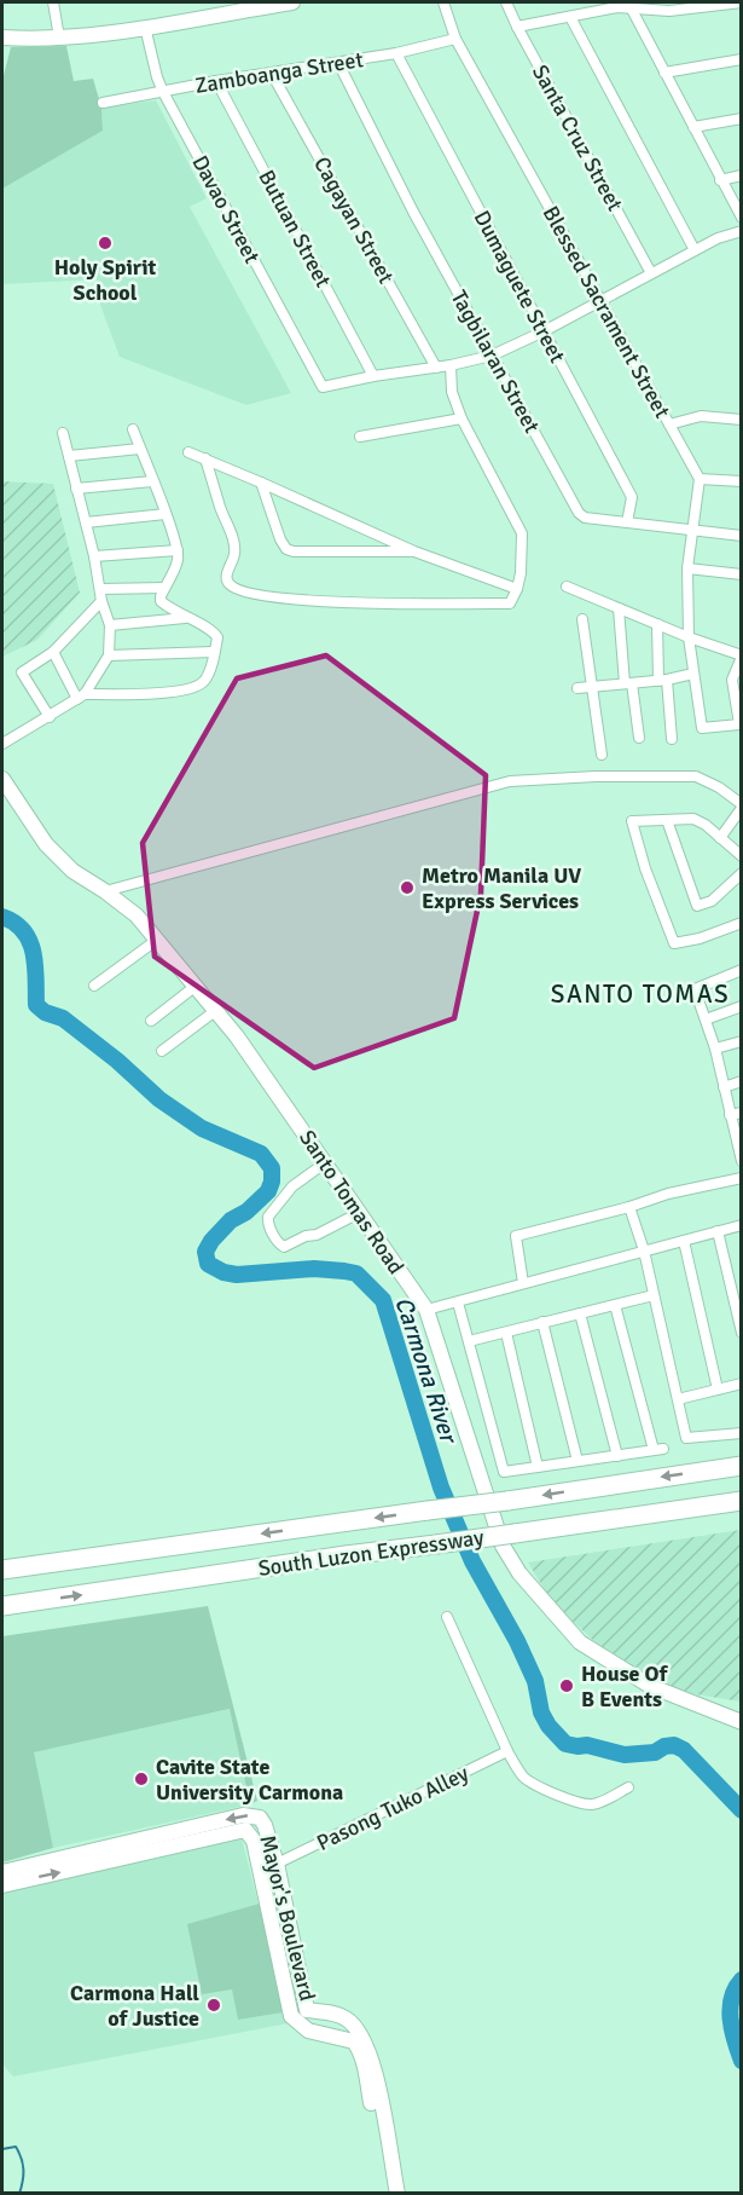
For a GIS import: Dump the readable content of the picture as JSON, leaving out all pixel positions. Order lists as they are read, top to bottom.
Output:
{
  "streets": {
    "highway": ["South Luzon Expressway"],
    "street": [
      "Zamboanga Street",
      "Santa Cruz Street",
      "Davao Street",
      "Cagayan Street",
      "Butuan Street",
      "Dumaguete Street",
      "Blessed Sacrament Street",
      "Tagbilaran Street",
      "Santo Tomas Road",
      "Pasong Tuko Alley",
      "Mayor's Boulevard"
    ]
  },
  "crossings": [
    ["Zamboanga Street", "Davao Street"],
    ["Zamboanga Street", "Cagayan Street"],
    ["Zamboanga Street", "Butuan Street"],
    ["Zamboanga Street", "Dumaguete Street"],
    ["Zamboanga Street", "Blessed Sacrament Street"],
    ["Zamboanga Street", "Tagbilaran Street"],
    ["Davao Street", "Butuan Street"],
    ["Dumaguete Street", "Tagbilaran Street"],
    ["Pasong Tuko Alley", "Mayor's Boulevard"]
  ],
  "districts": ["SANTO TOMAS"],
  "water": ["Carmona River"],
  "places": [
    "Holy Spirit School",
    "Metro Manila UV Express Services",
    "House Of B Events",
    "Cavite State University Carmona",
    "Carmona Hall of Justice"
  ]
}
